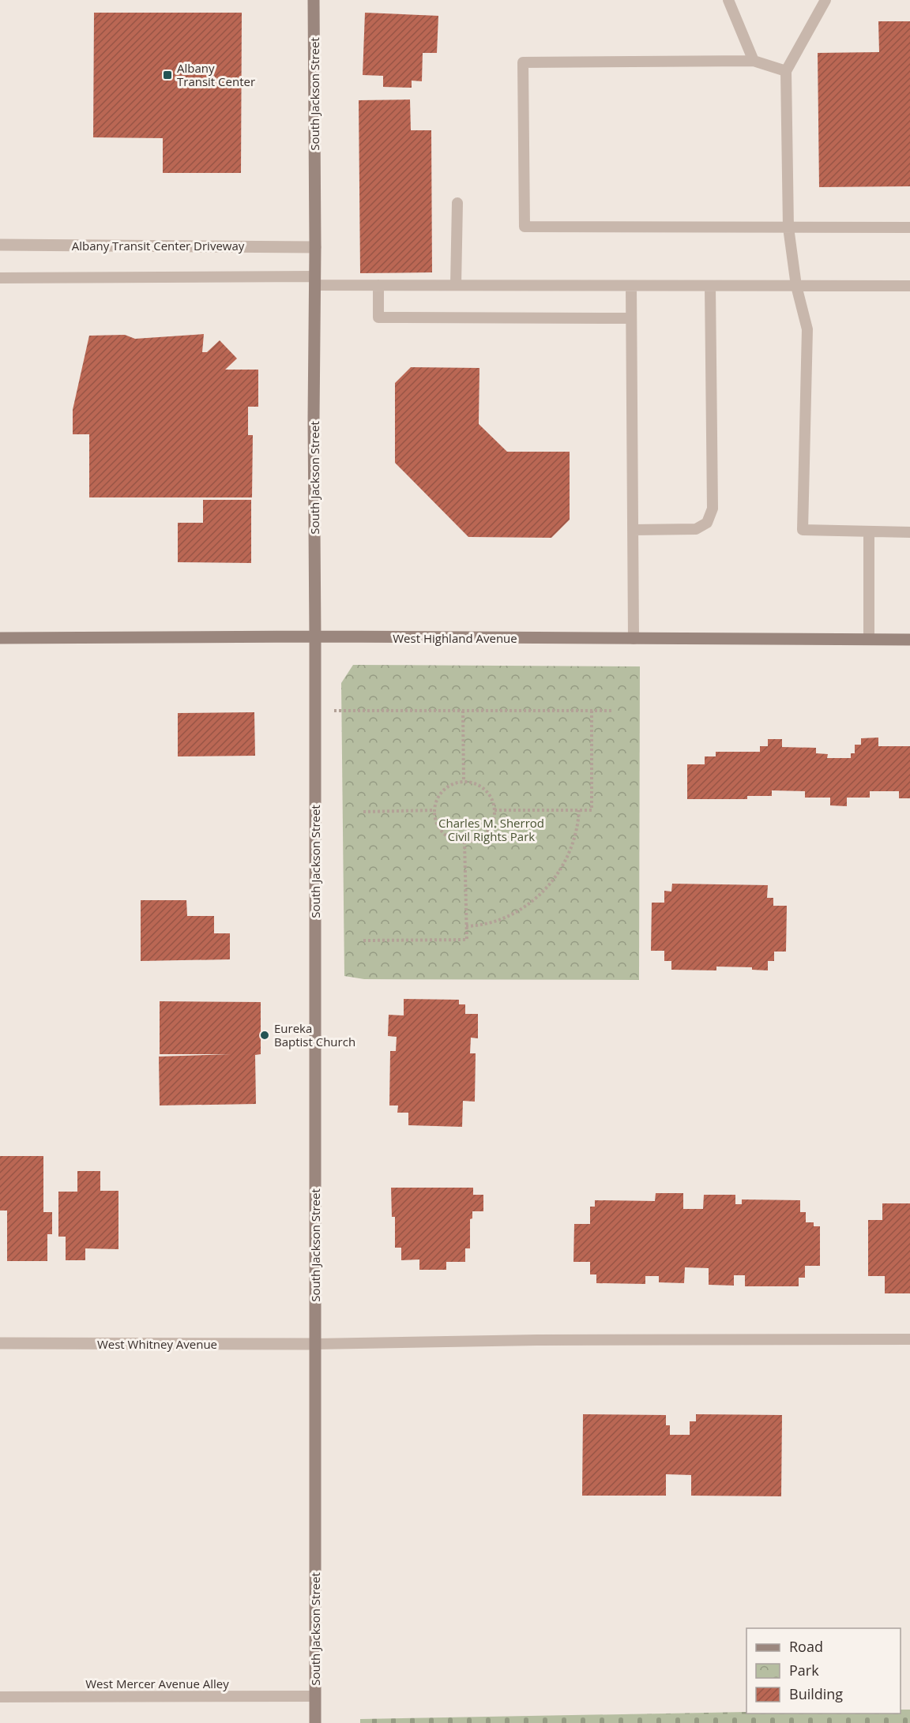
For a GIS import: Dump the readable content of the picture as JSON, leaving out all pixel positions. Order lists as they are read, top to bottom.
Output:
{
  "streets": {
    "street": [
      "South Jackson Street",
      "Albany Transit Center Driveway",
      "West Highland Avenue",
      "West Whitney Avenue"
    ],
    "lane": ["West Mercer Avenue Alley"]
  },
  "crossings": [
    ["South Jackson Street", "Albany Transit Center Driveway"],
    ["South Jackson Street", "West Highland Avenue"],
    ["South Jackson Street", "West Whitney Avenue"],
    ["South Jackson Street", "West Mercer Avenue Alley"]
  ],
  "parks": ["Charles M. Sherrod Civil Rights Park"],
  "places": {
    "transit": ["Albany Transit Center"],
    "other": ["Eureka Baptist Church"]
  },
  "legend": ["Road", "Park", "Building"]
}
